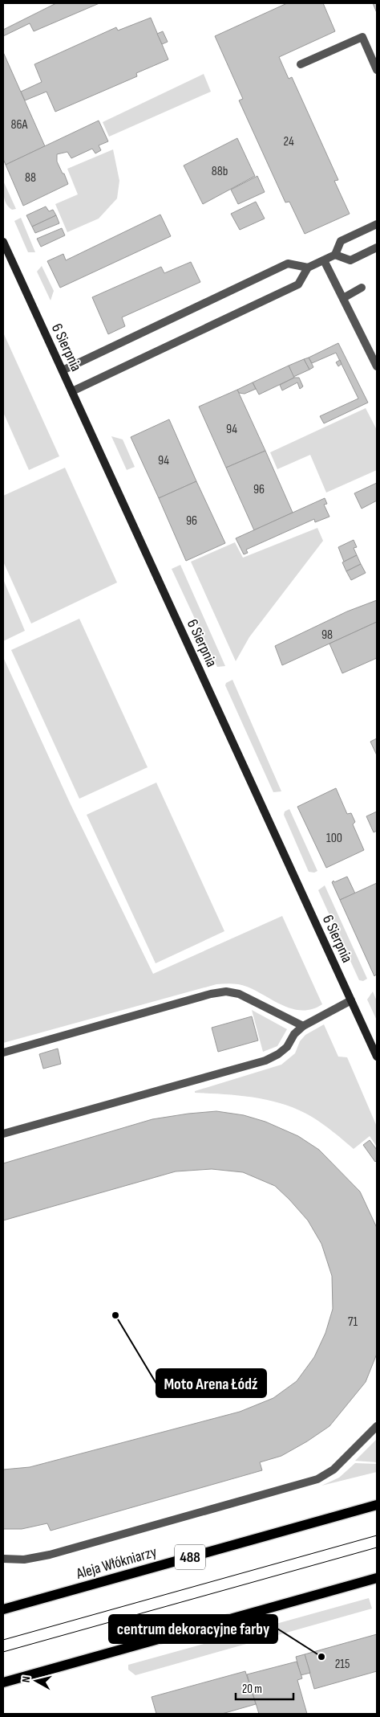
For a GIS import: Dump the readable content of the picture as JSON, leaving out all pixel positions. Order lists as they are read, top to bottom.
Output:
{
  "streets": {
    "main road": ["488", "Aleja Włókniarzy"],
    "street": ["6 Sierpnia"]
  },
  "places": ["Moto Arena Łódź", "centrum dekoracyjne farby"],
  "house_numbers": [
    "86A",
    "24",
    "88b",
    "88",
    "94",
    "94",
    "96",
    "96",
    "98",
    "100",
    "71",
    "215"
  ],
  "scale_bar": "20 m",
  "north": "left"
}
